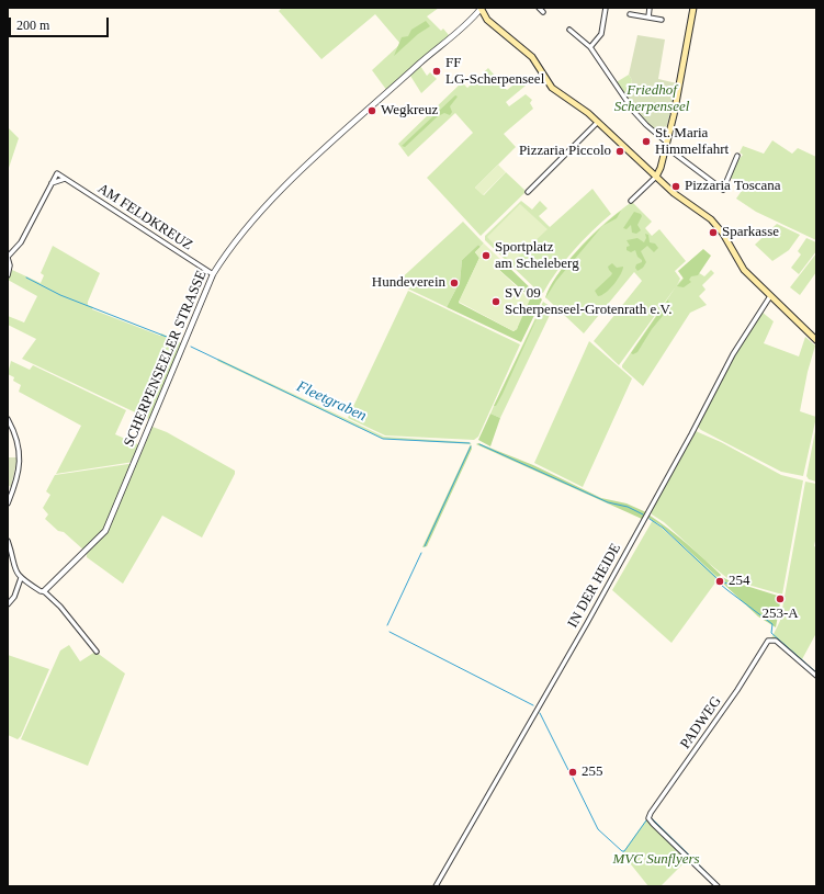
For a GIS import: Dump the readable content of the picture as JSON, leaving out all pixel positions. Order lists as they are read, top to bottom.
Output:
{
  "streets": {
    "street": [
      "AM FELDKREUZ",
      "SCHERPENSEELER STRASSE",
      "IN DER HEIDE",
      "PADWEG"
    ]
  },
  "crossings": [
    ["AM FELDKREUZ", "SCHERPENSEELER STRASSE"]
  ],
  "water": ["Fleetgraben"],
  "parks": ["Friedhof Scherpenseel", "MVC Sunflyers"],
  "places": [
    "FF LG-Scherpenseel",
    "Wegkreuz",
    "St. Maria Himmelfahrt",
    "Pizzaria Piccolo",
    "Pizzaria Toscana",
    "Sparkasse",
    "Sportplatz am Scheleberg",
    "Hundeverein",
    "SV 09 Scherpenseel-Grotenrath e.V.",
    "254",
    "253-A",
    "255"
  ],
  "scale_bar": "200 m"
}
